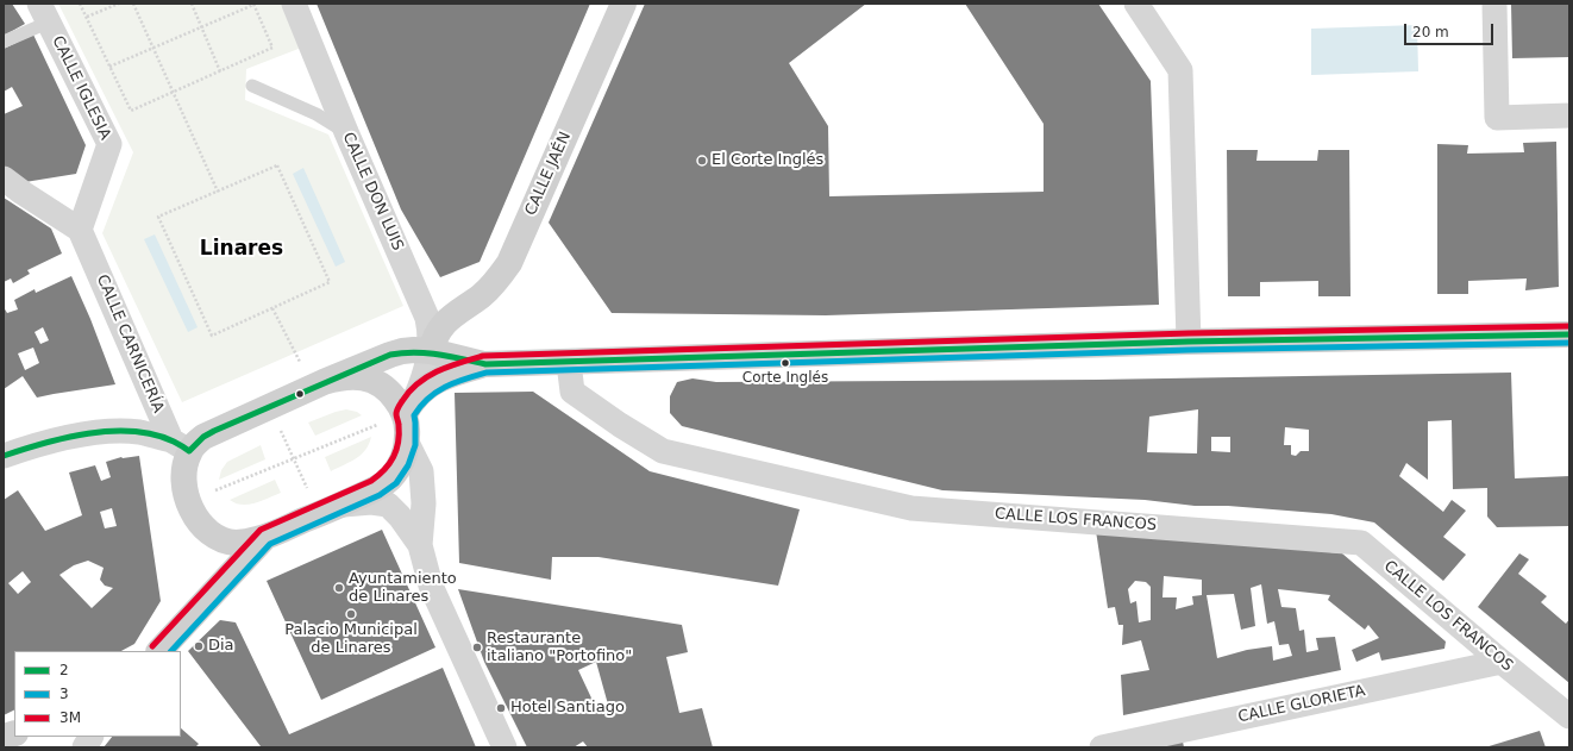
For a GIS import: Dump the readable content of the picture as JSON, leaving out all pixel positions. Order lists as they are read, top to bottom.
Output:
{
  "streets": {
    "main road": ["CALLE JAÉN"],
    "street": [
      "CALLE IGLESIA",
      "CALLE DON LUIS",
      "CALLE CARNICERÍA",
      "CALLE LOS FRANCOS",
      "CALLE GLORIETA"
    ]
  },
  "crossings": [
    ["CALLE IGLESIA", "CALLE CARNICERÍA"],
    ["CALLE JAÉN", "CALLE DON LUIS"],
    ["CALLE LOS FRANCOS", "CALLE GLORIETA"]
  ],
  "districts": ["Linares"],
  "places": [
    "El Corte Inglés",
    "Corte Inglés",
    "Ayuntamiento de Linares",
    "Palacio Municipal de Linares",
    "Dia",
    "Restaurante italiano \"Portofino\"",
    "Hotel Santiago"
  ],
  "lines": ["transit line 3M", "transit line 2", "transit line 3"],
  "legend": ["2", "3", "3M"],
  "scale_bar": "20 m"
}
